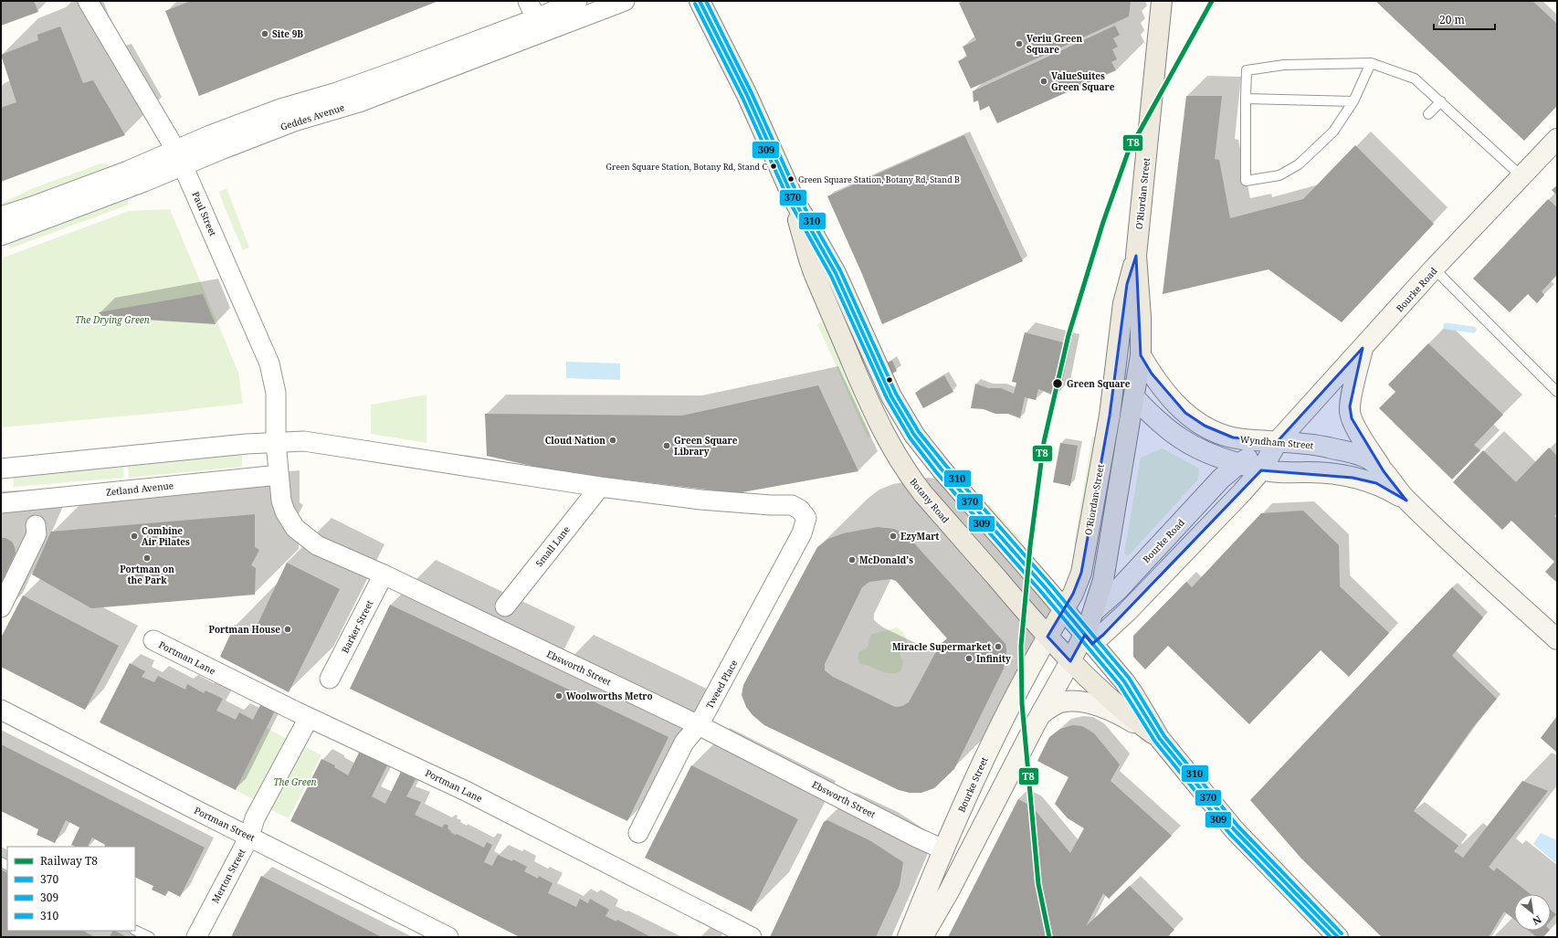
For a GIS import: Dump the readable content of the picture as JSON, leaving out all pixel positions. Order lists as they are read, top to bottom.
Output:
{
  "streets": {
    "main road": [
      "O'Riordan Street",
      "Bourke Road",
      "Wyndham Street",
      "Botany Road",
      "Bourke Street"
    ],
    "street": [
      "Geddes Avenue",
      "Paul Street",
      "Zetland Avenue",
      "Small Lane",
      "Barker Street",
      "Portman Lane",
      "Ebsworth Street",
      "Tweed Place",
      "Portman Street",
      "Merton Street"
    ]
  },
  "crossings": [
    ["Geddes Avenue", "Paul Street"],
    ["O'Riordan Street", "Bourke Road"],
    ["O'Riordan Street", "Wyndham Street"],
    ["O'Riordan Street", "Botany Road"],
    ["O'Riordan Street", "Bourke Street"],
    ["Paul Street", "Ebsworth Street"],
    ["Bourke Road", "Wyndham Street"],
    ["Bourke Road", "Botany Road"],
    ["Zetland Avenue", "Ebsworth Street"],
    ["Botany Road", "Bourke Street"],
    ["Small Lane", "Tweed Place"],
    ["Barker Street", "Ebsworth Street"],
    ["Portman Lane", "Merton Street"],
    ["Ebsworth Street", "Tweed Place"],
    ["Ebsworth Street", "Bourke Street"],
    ["Portman Street", "Merton Street"]
  ],
  "parks": ["The Drying Green", "The Green"],
  "places": [
    "Site 9B",
    "Veriu Green Square",
    "ValueSuites Green Square",
    "Green Square Station, Botany Rd, Stand C",
    "Green Square Station, Botany Rd, Stand B",
    "Green Square",
    "Cloud Nation",
    "Green Square Library",
    "Combine Air Pilates",
    "EzyMart",
    "Portman on the Park",
    "McDonald's",
    "Portman House",
    "Miracle Supermarket",
    "Infinity",
    "Woolworths Metro"
  ],
  "lines": [
    "rail line T8",
    "transit line 370",
    "transit line 310",
    "transit line 309"
  ],
  "legend": [
    "Railway T8",
    "370",
    "309",
    "310"
  ],
  "scale_bar": "20 m",
  "north": "bottom right"
}
